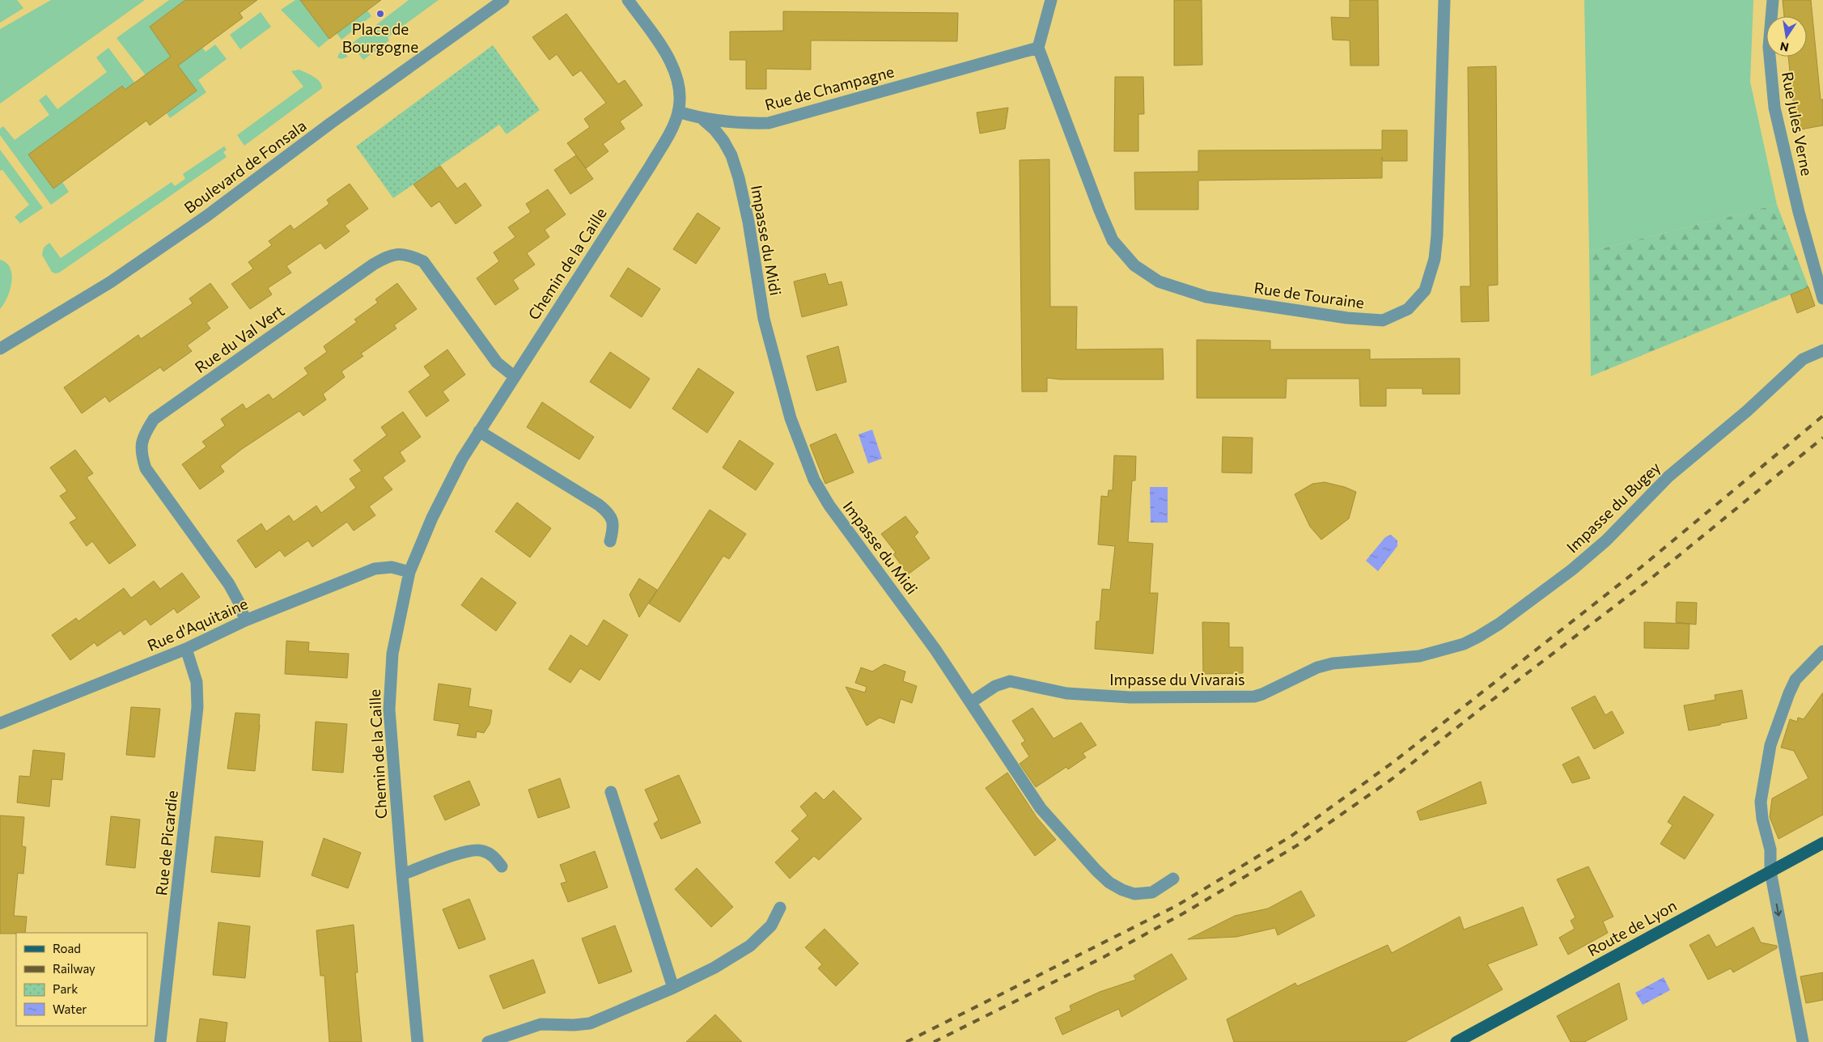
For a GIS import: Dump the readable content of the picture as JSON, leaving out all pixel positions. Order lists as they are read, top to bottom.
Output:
{
  "streets": {
    "main road": ["Route de Lyon"],
    "street": [
      "Rue de Champagne",
      "Rue Jules Verne",
      "Boulevard de Fonsala",
      "Impasse du Midi",
      "Chemin de la Caille",
      "Rue de Touraine",
      "Rue du Val Vert",
      "Impasse du Bugey",
      "Rue d'Aquitaine",
      "Impasse du Vivarais",
      "Rue de Picardie"
    ]
  },
  "crossings": [
    ["Rue de Champagne", "Impasse du Midi"],
    ["Rue de Champagne", "Chemin de la Caille"],
    ["Rue de Champagne", "Rue de Touraine"],
    ["Impasse du Midi", "Impasse du Vivarais"],
    ["Chemin de la Caille", "Rue du Val Vert"],
    ["Chemin de la Caille", "Rue d'Aquitaine"],
    ["Rue du Val Vert", "Rue d'Aquitaine"],
    ["Impasse du Bugey", "Impasse du Vivarais"],
    ["Rue d'Aquitaine", "Rue de Picardie"]
  ],
  "places": ["Place de Bourgogne"],
  "legend": [
    "Road",
    "Railway",
    "Park",
    "Water"
  ],
  "north": "bottom"
}
